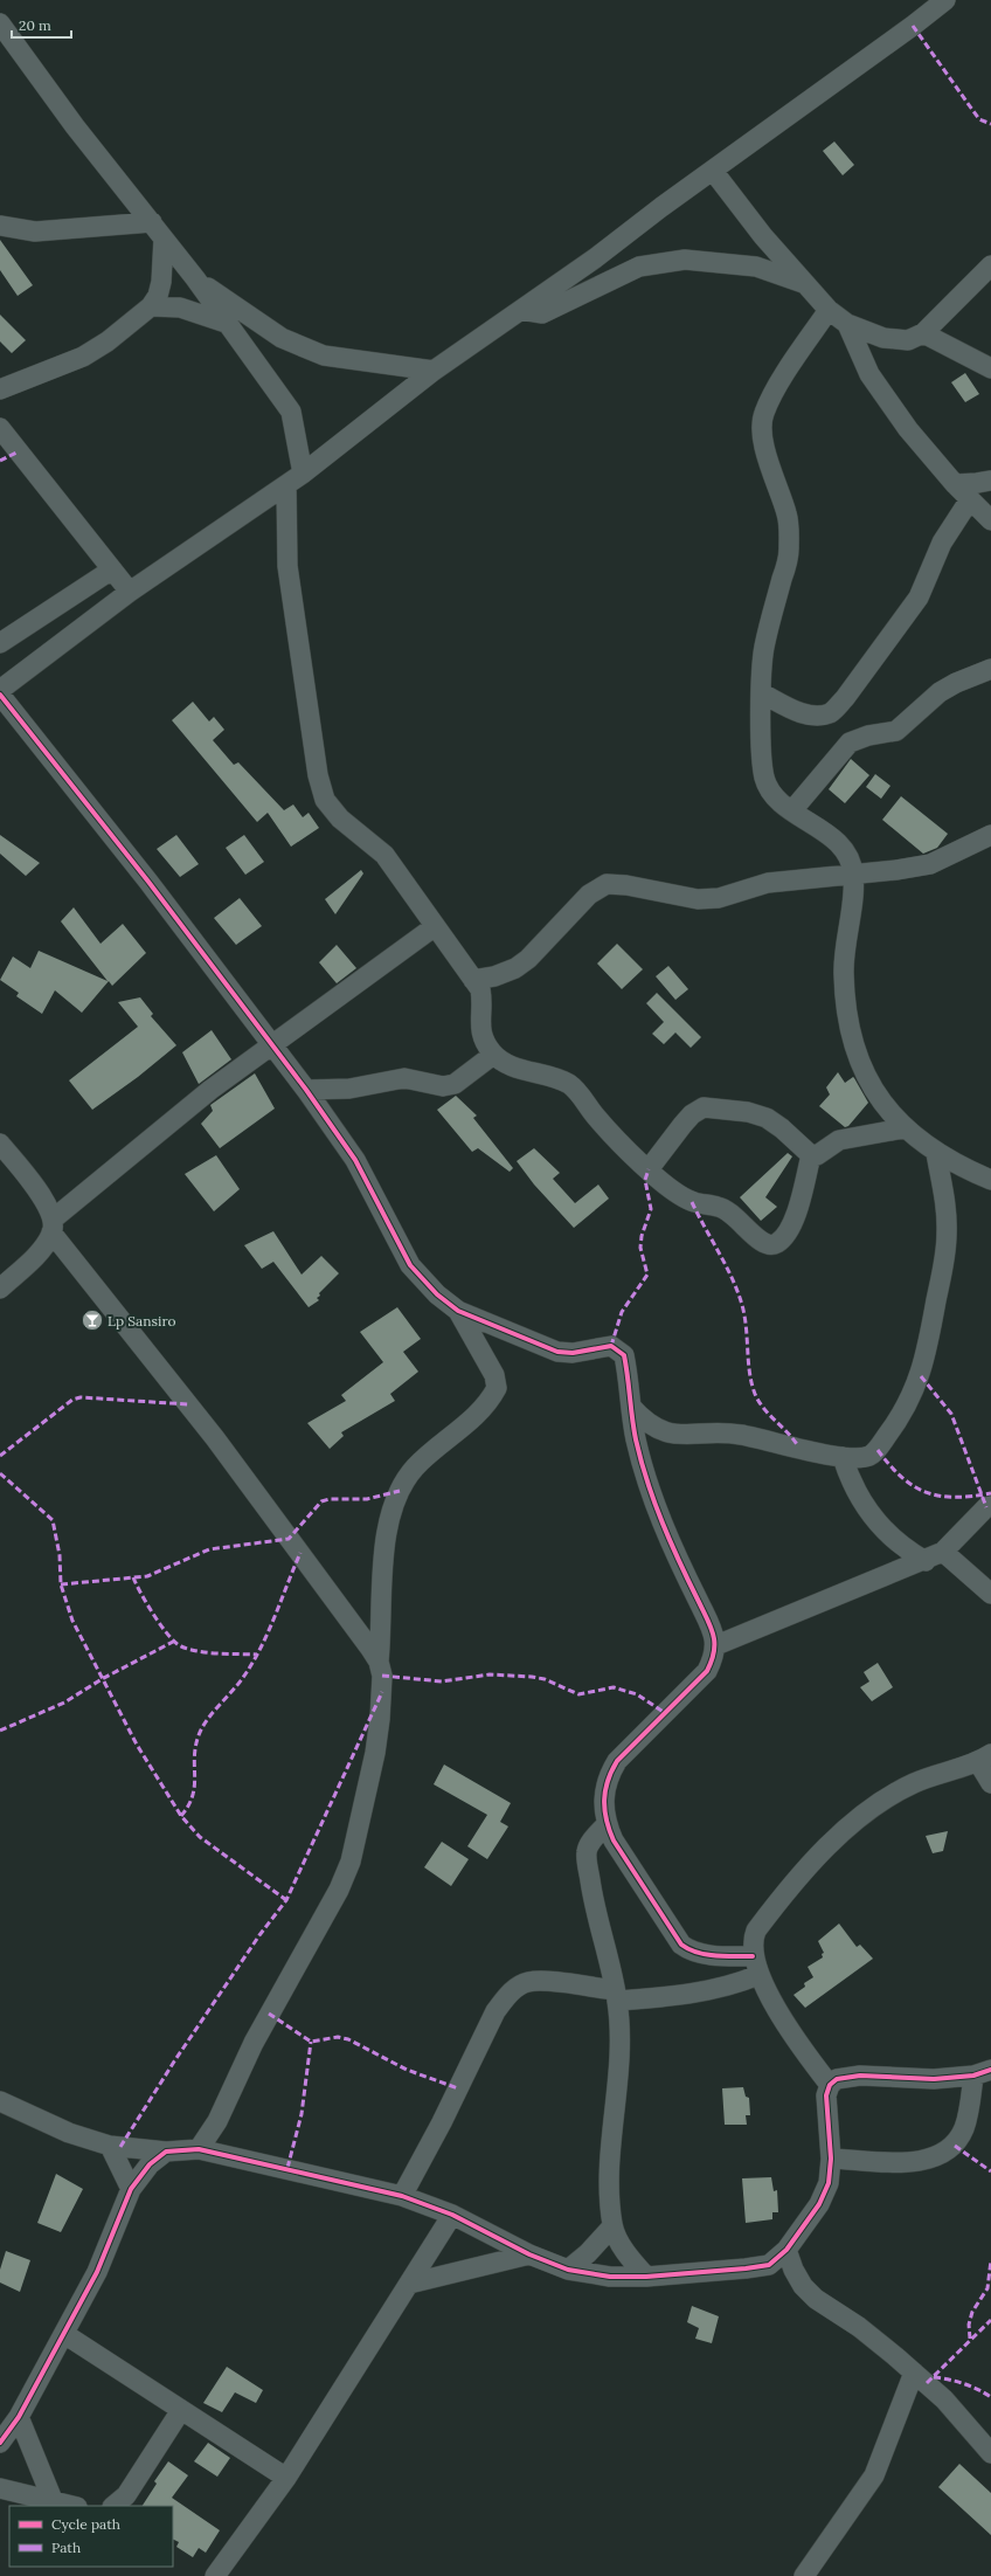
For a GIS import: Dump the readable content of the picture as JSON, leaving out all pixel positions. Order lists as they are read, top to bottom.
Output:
{
  "places": {
    "bar": ["Lp Sansiro"]
  },
  "legend": ["Cycle path", "Path"],
  "scale_bar": "20 m"
}
